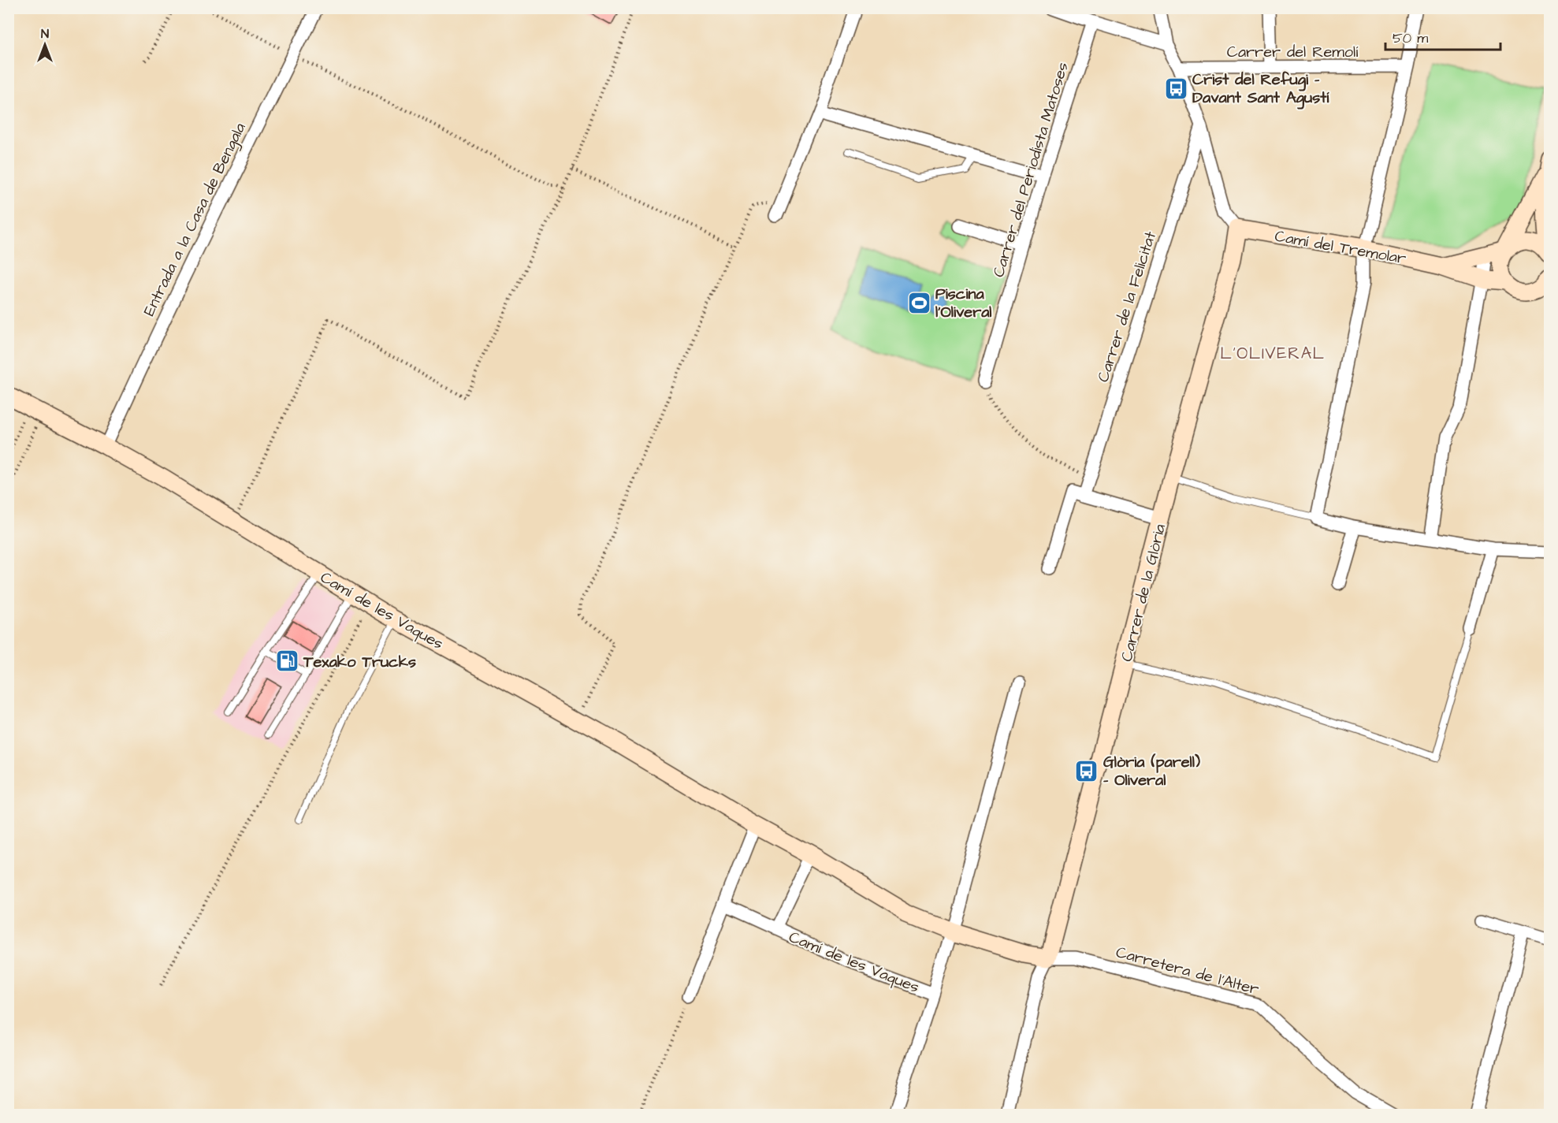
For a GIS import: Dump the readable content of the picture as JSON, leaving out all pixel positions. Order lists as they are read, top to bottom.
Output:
{
  "streets": {
    "street": [
      "Carrer del Remolí",
      "Carrer del Periodista Matoses",
      "Entrada a la Casa de Bengala",
      "Camí del Tremolar",
      "Carrer de la Felicitat",
      "Carrer de la Glòria",
      "Camí de les Vaques",
      "Carretera de l'Alter"
    ]
  },
  "crossings": [
    ["Entrada a la Casa de Bengala", "Camí de les Vaques"],
    ["Camí del Tremolar", "Carrer de la Glòria"],
    ["Carrer de la Glòria", "Camí de les Vaques"],
    ["Carrer de la Glòria", "Carretera de l'Alter"],
    ["Camí de les Vaques", "Carretera de l'Alter"]
  ],
  "districts": ["L'OLIVERAL"],
  "places": {
    "bus stop": ["Crist del Refugi - Davant Sant Agustí", "Glòria (parell) - Oliveral"],
    "sports": ["Piscina l'Oliveral"],
    "fuel station": ["Texako Trucks"]
  },
  "scale_bar": "50 m",
  "north": "top"
}
